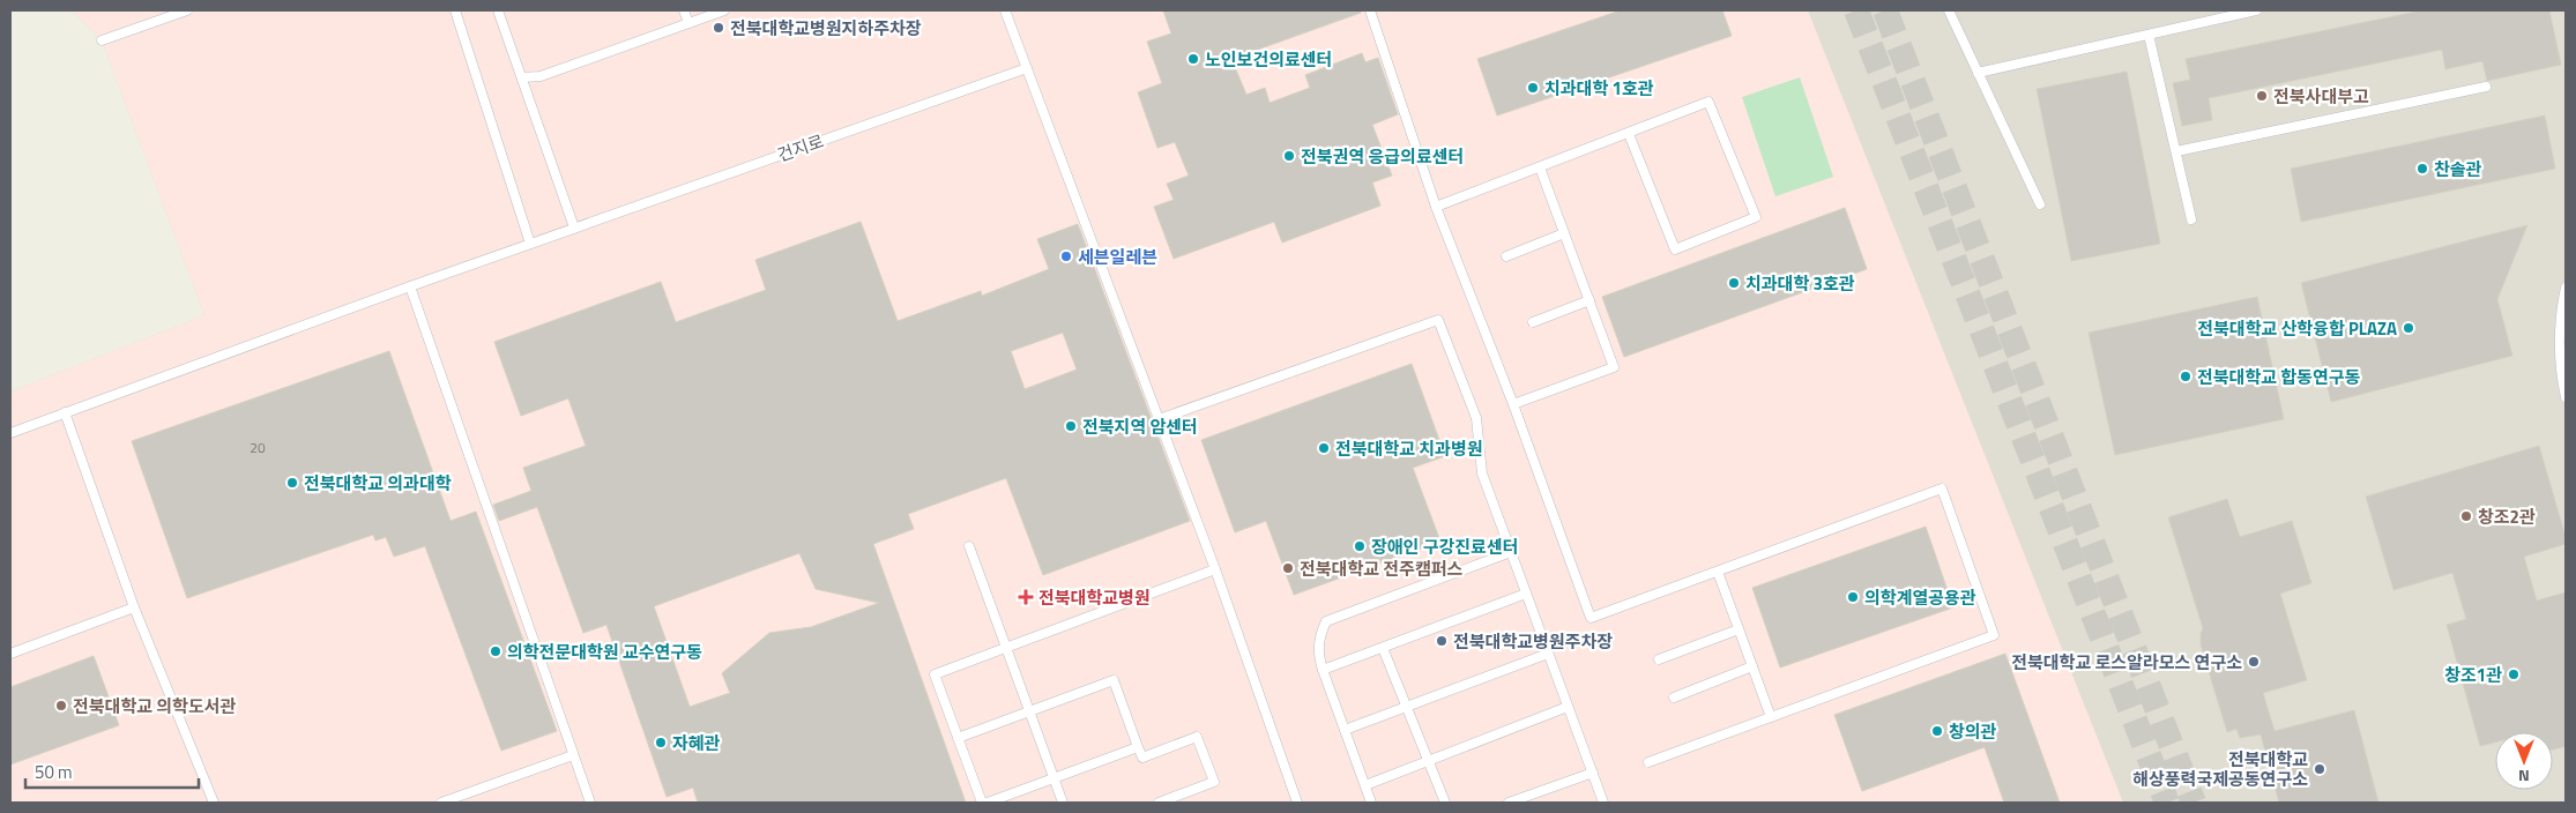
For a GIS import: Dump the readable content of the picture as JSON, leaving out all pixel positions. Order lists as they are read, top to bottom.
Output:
{
  "streets": {
    "lane": ["건지로"]
  },
  "places": {
    "other": [
      "전북대학교병원지하주차장",
      "노인보건의료센터",
      "치과대학 1호관",
      "전북사대부고",
      "전북권역 응급의료센터",
      "찬솔관",
      "세븐일레븐",
      "치과대학 3호관",
      "전북대학교 산학융합 PLAZA",
      "전북대학교 합동연구동",
      "전북지역 암센터",
      "전북대학교 치과병원",
      "전북대학교 의과대학",
      "창조2관",
      "장애인 구강진료센터",
      "전북대학교 전주캠퍼스",
      "의학계열공용관",
      "전북대학교병원주차장",
      "의학전문대학원 교수연구동",
      "전북대학교 로스알라모스 연구소",
      "창조1관",
      "전북대학교 의학도서관",
      "창의관",
      "자혜관",
      "전북대학교 해상풍력국제공동연구소"
    ],
    "health": ["전북대학교병원"]
  },
  "house_numbers": ["20"],
  "scale_bar": "50 m",
  "north": "bottom"
}
